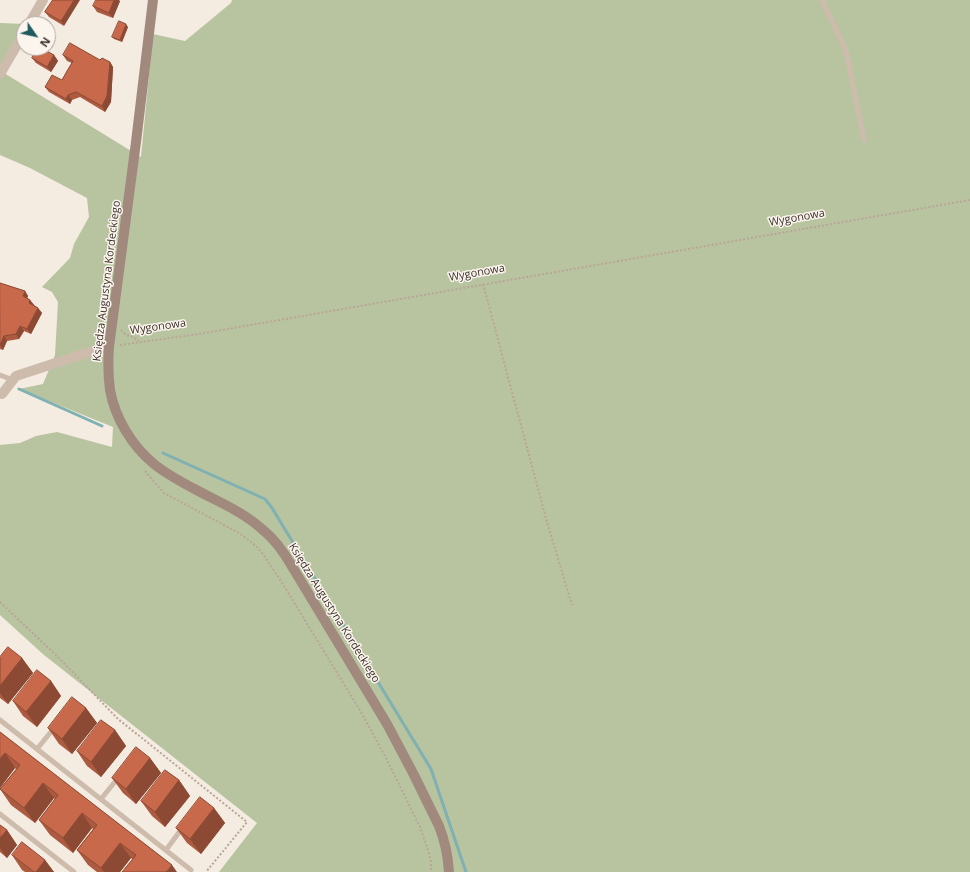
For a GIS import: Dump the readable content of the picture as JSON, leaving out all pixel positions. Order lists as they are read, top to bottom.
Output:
{
  "streets": {
    "street": ["Księdza Augustyna Kordeckiego"],
    "path": ["Wygonowa"]
  },
  "crossings": [
    ["Wygonowa", "Księdza Augustyna Kordeckiego"]
  ],
  "north": "bottom right"
}
